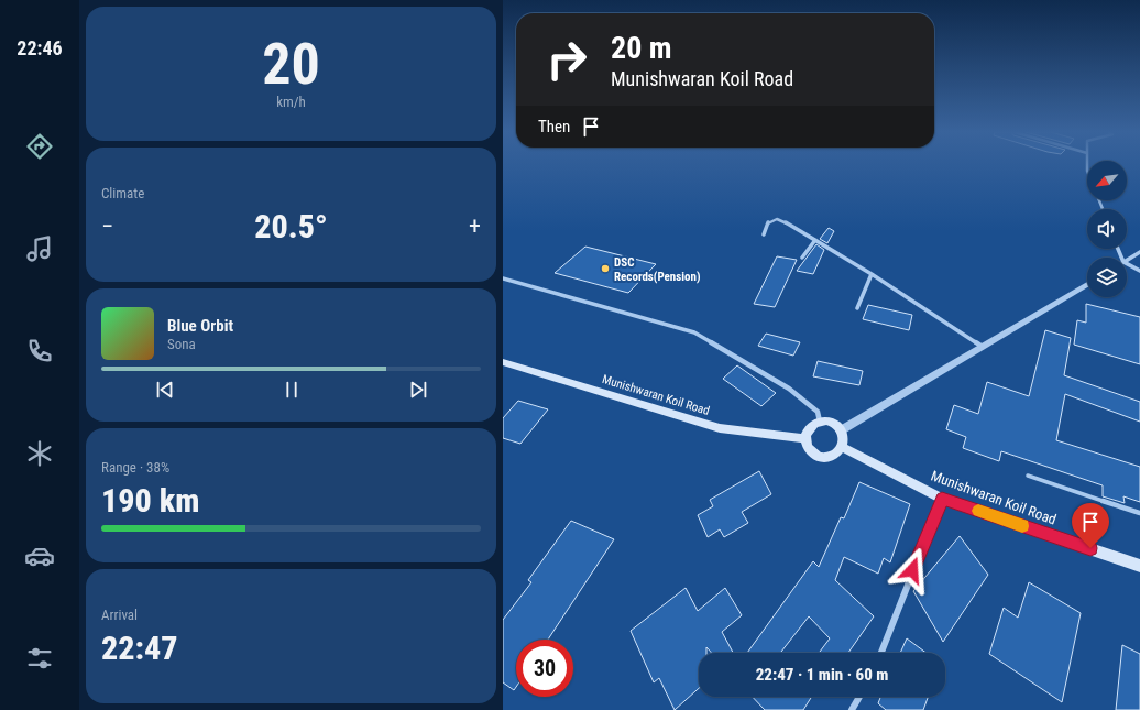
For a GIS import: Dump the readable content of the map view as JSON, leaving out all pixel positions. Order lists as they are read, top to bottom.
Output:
{
  "streets": {
    "main road": ["Munishwaran Koil Road"]
  },
  "places": ["DSC Records(Pension)"],
  "north": "bottom left",
  "page": {
    "tabs": "22:46",
    "tile": [
      ["20", "km/h"],
      "Climate",
      ["Range · 38%", "190 km"],
      ["Arrival", "22:47"]
    ],
    "turn": ["20 m", "Munishwaran Koil Road"],
    "then": "Then",
    "heat": ["−", "20.5°", "+"],
    "song": ["Blue Orbit", "Sona"],
    "limit": "30",
    "trip": "22:47 · 1 min · 60 m"
  }
}
